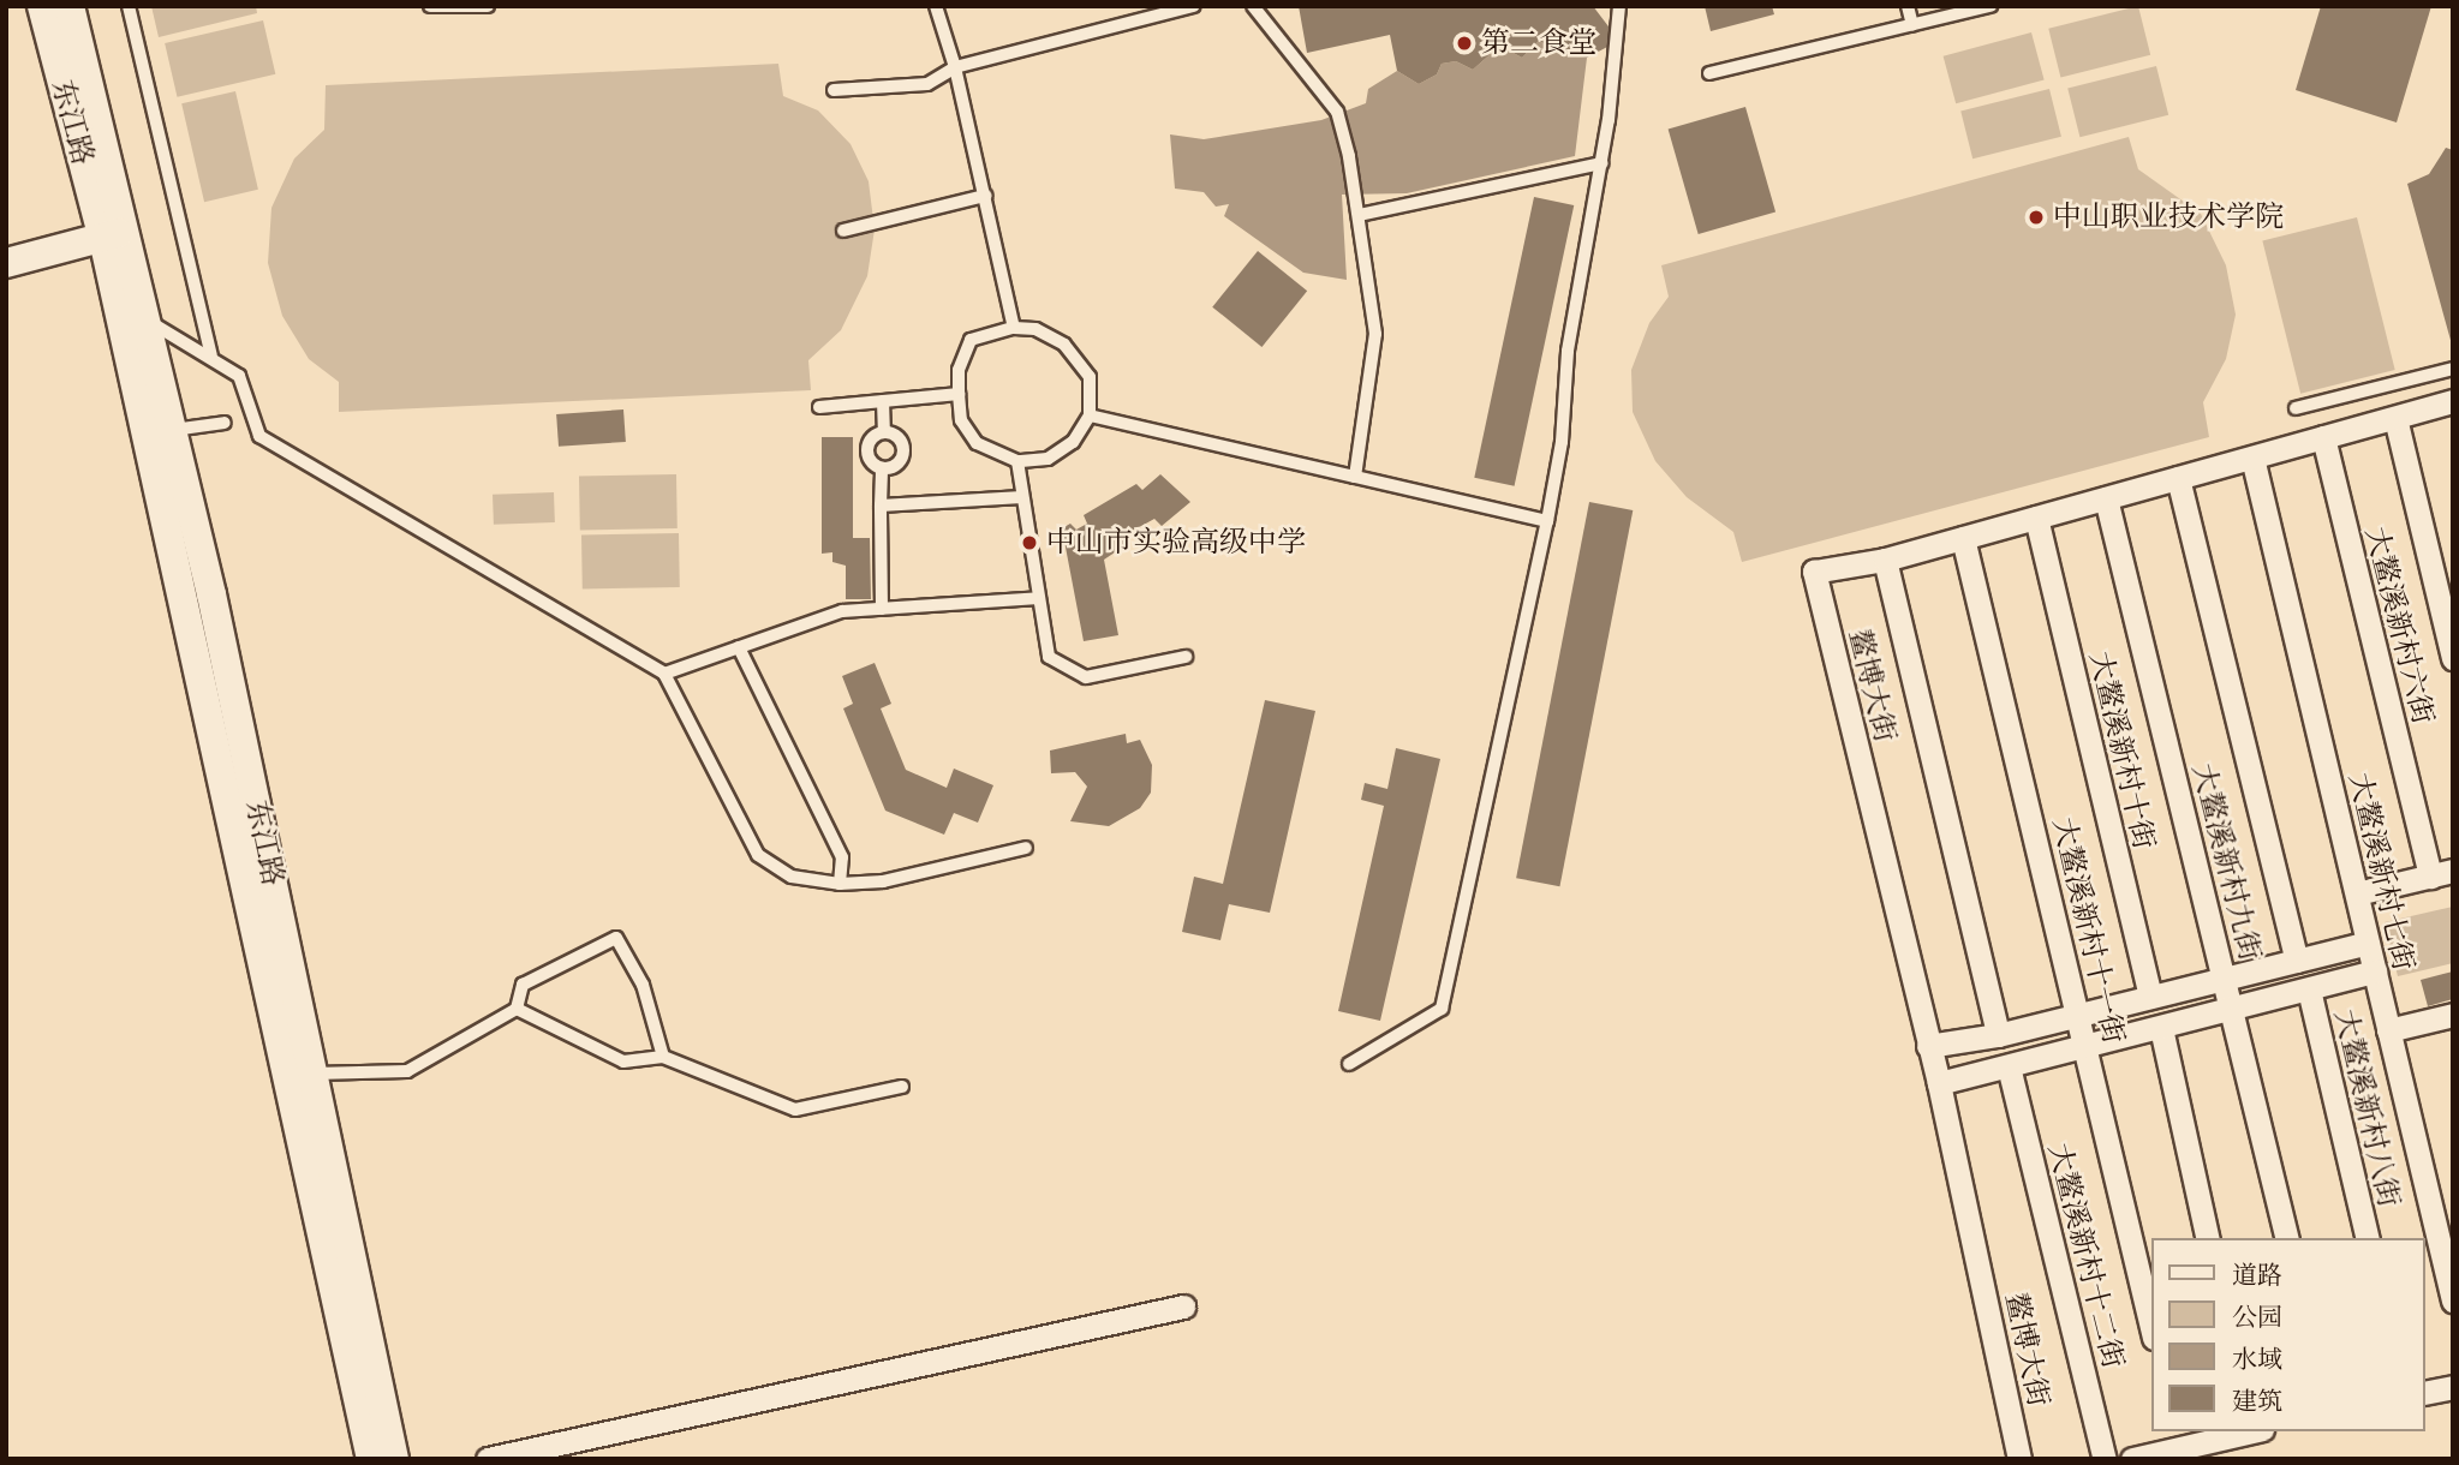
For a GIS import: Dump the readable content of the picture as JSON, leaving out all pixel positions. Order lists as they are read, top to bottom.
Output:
{
  "streets": {
    "street": [
      "东江路",
      "大鳌溪新村六街",
      "鳌博大街",
      "大鳌溪新村十街",
      "大鳌溪新村九街",
      "大鳌溪新村七街",
      "大鳌溪新村十一街",
      "大鳌溪新村八街",
      "大鳌溪新村十二街"
    ]
  },
  "crossings": [
    ["大鳌溪新村六街", "鳌博大街"],
    ["鳌博大街", "大鳌溪新村十街"],
    ["鳌博大街", "大鳌溪新村九街"],
    ["鳌博大街", "大鳌溪新村七街"],
    ["鳌博大街", "大鳌溪新村十一街"]
  ],
  "places": ["第二食堂", "中山职业技术学院", "中山市实验高级中学"],
  "legend": [
    "道路",
    "公园",
    "水域",
    "建筑"
  ]
}
